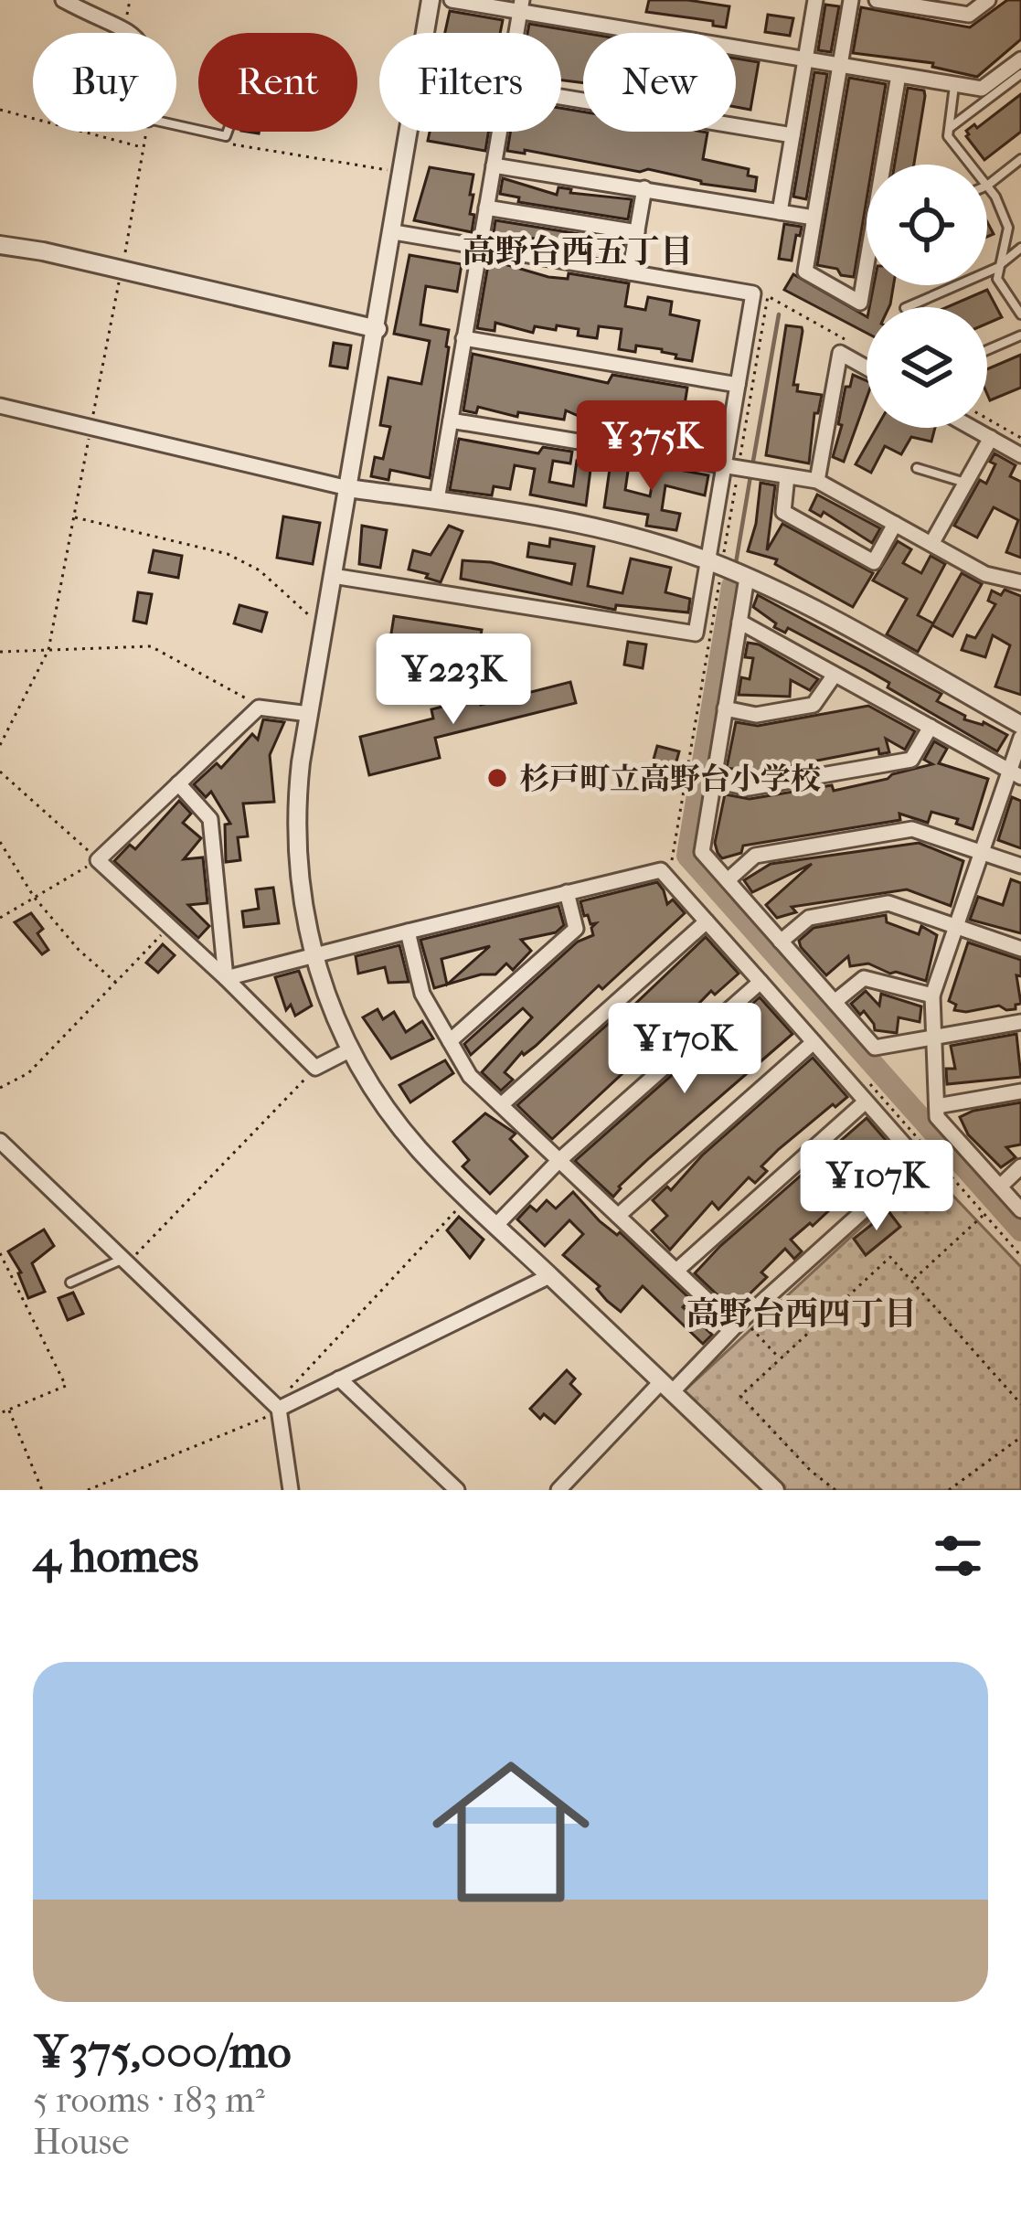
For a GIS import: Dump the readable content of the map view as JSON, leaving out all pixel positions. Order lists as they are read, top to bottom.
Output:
{
  "districts": ["高野台西五丁目", "高野台西四丁目"],
  "places": ["杉戸町立高野台小学校"],
  "page": {
    "chip": [
      "Buy",
      "Rent",
      "Filters",
      "New"
    ],
    "price": [
      "¥375K",
      "¥223K",
      "¥170K",
      "¥107K"
    ],
    "heading": "4 homes",
    "list": [
      {
        "name": "¥375,000/mo",
        "note": "5 rooms · 183 m² · House"
      }
    ]
  }
}
